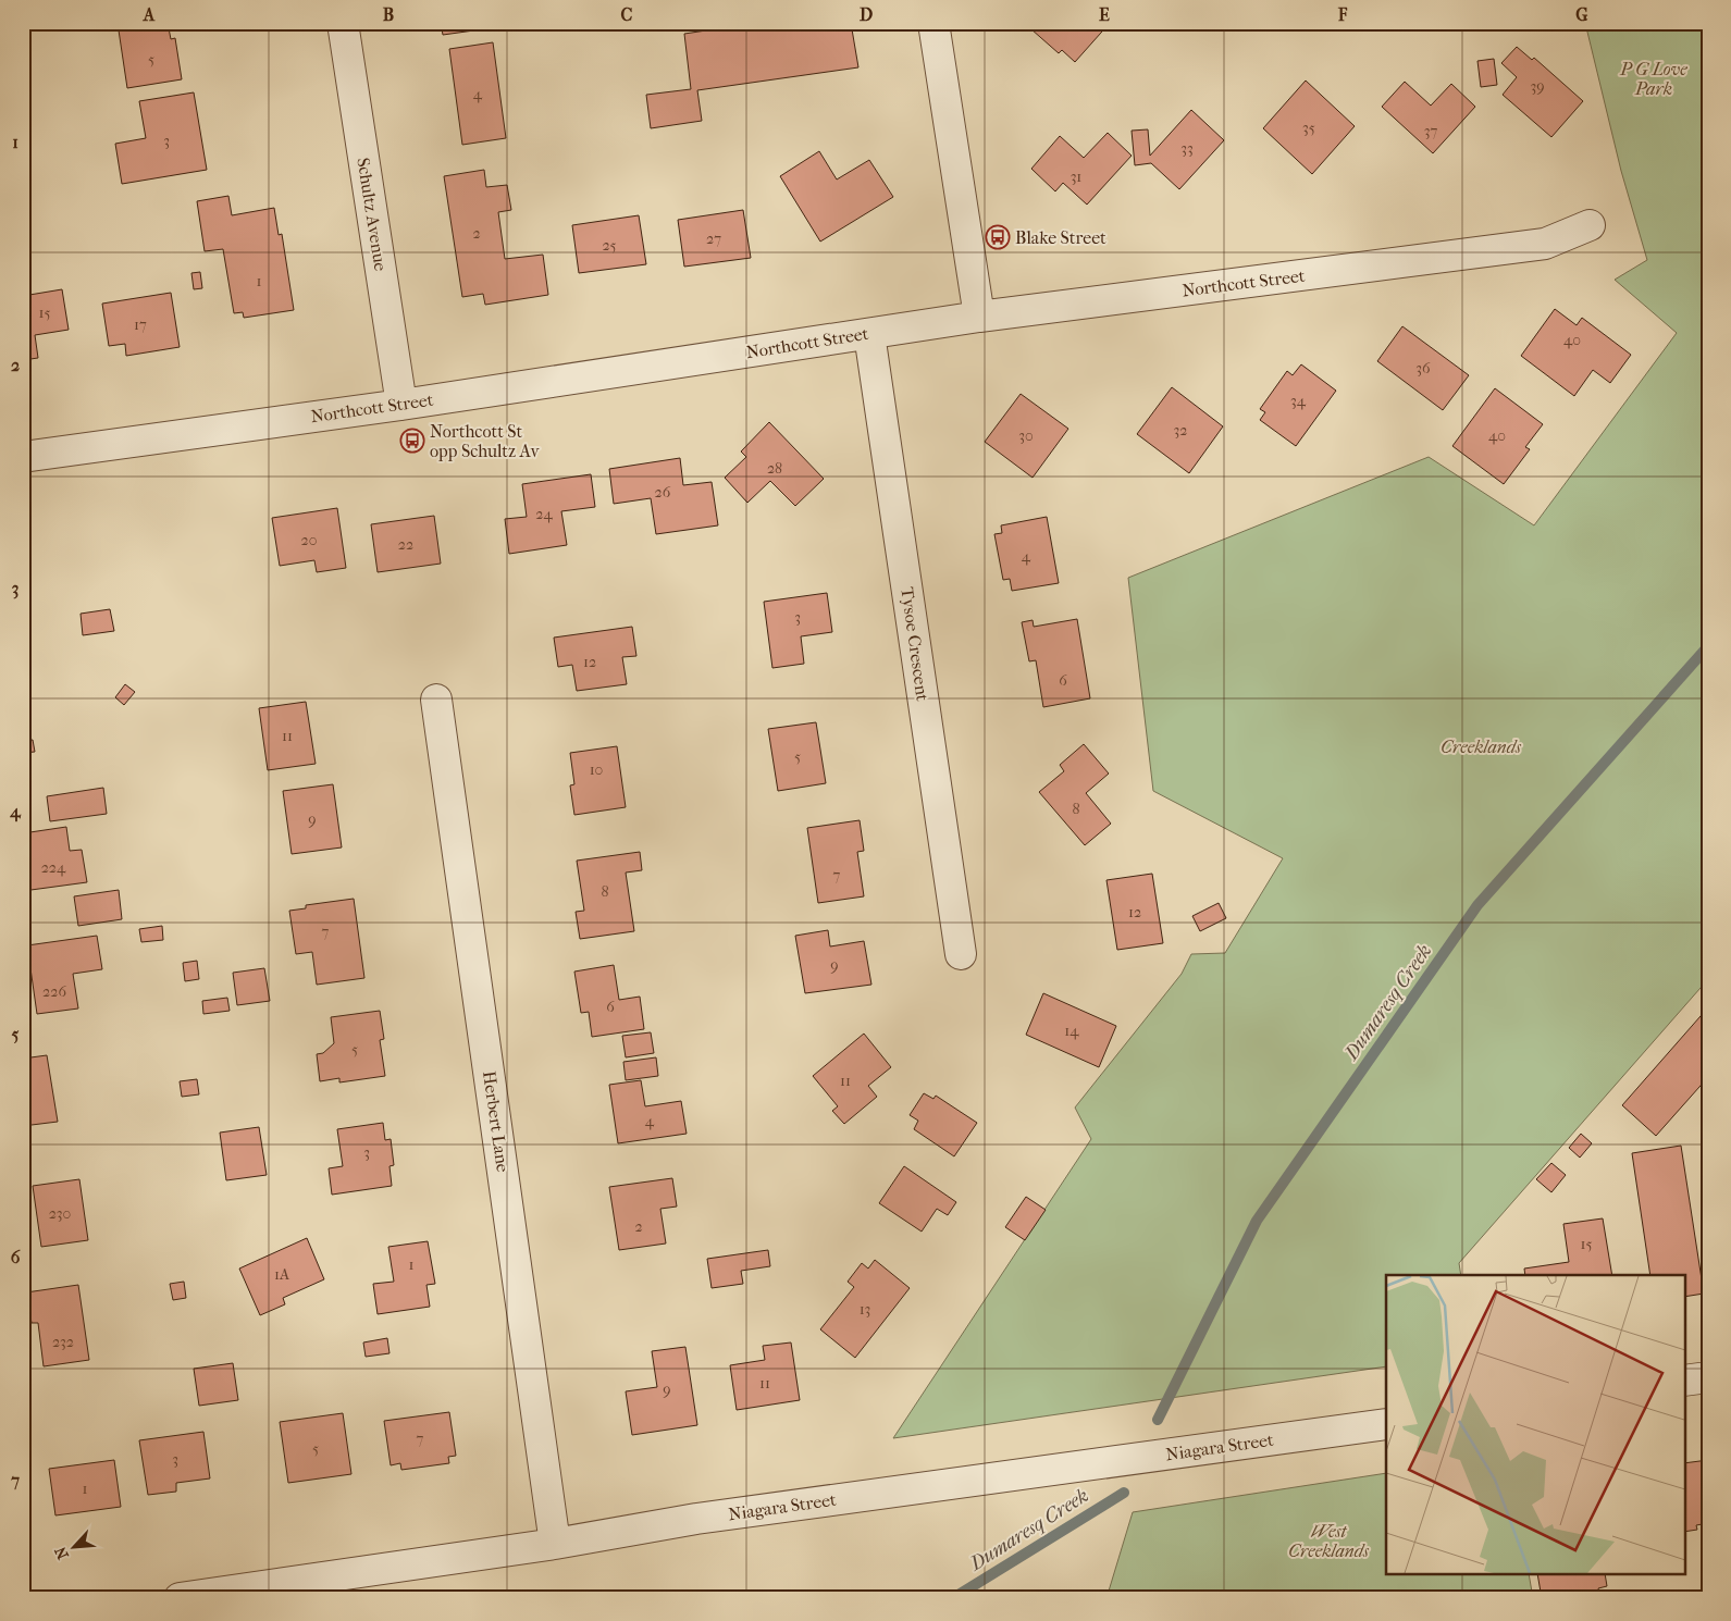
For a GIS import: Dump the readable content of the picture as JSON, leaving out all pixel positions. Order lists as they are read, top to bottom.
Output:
{
  "streets": {
    "street": [
      "Schultz Avenue",
      "Northcott Street",
      "Tysoe Crescent",
      "Herbert Lane",
      "Niagara Street"
    ]
  },
  "crossings": [
    ["Schultz Avenue", "Northcott Street"],
    ["Northcott Street", "Tysoe Crescent"],
    ["Herbert Lane", "Niagara Street"]
  ],
  "water": ["Dumaresq Creek"],
  "parks": ["P G Love Park", "Creeklands", "West Creeklands"],
  "places": {
    "bus stop": ["Blake Street", "Northcott St opp Schultz Av"]
  },
  "house_numbers": [
    "5",
    "39",
    "4",
    "35",
    "37",
    "3",
    "33",
    "31",
    "2",
    "27",
    "25",
    "1",
    "15",
    "17",
    "40",
    "36",
    "34",
    "32",
    "30",
    "40",
    "28",
    "26",
    "24",
    "20",
    "22",
    "4",
    "3",
    "12",
    "6",
    "11",
    "5",
    "10",
    "8",
    "9",
    "224",
    "7",
    "8",
    "12",
    "7",
    "9",
    "226",
    "6",
    "14",
    "5",
    "11",
    "4",
    "3",
    "230",
    "2",
    "15",
    "1",
    "1A",
    "13",
    "232",
    "11",
    "9",
    "7",
    "5",
    "3",
    "1"
  ],
  "north": "bottom left",
  "grid": {
    "columns": [
      "A",
      "B",
      "C",
      "D",
      "E",
      "F",
      "G"
    ],
    "rows": [
      "1",
      "2",
      "3",
      "4",
      "5",
      "6",
      "7"
    ]
  }
}
